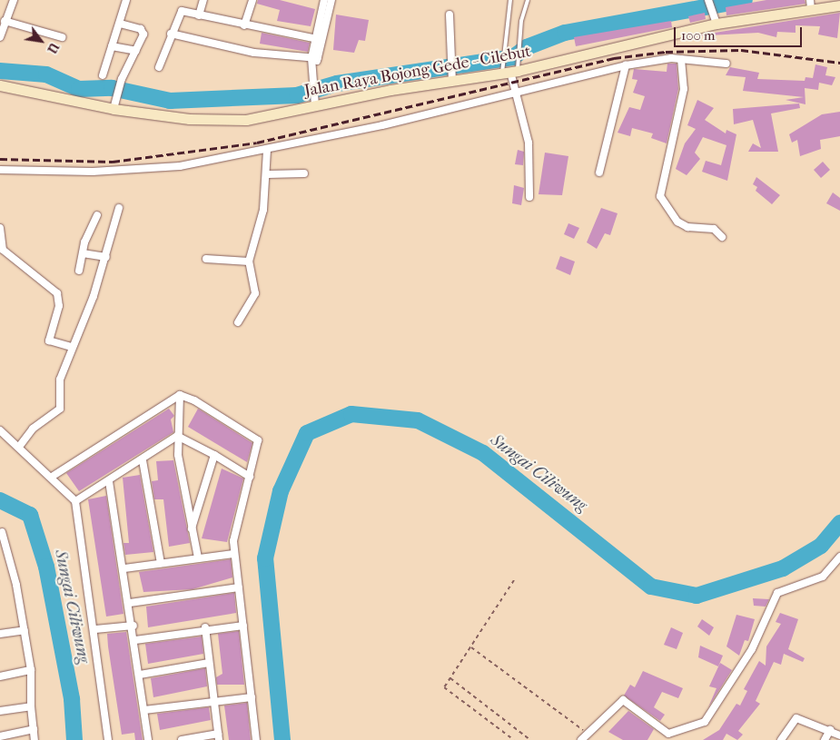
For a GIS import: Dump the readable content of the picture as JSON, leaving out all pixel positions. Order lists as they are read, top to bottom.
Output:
{
  "streets": {
    "main road": ["Jalan Raya Bojong Gede - Cilebut"]
  },
  "water": ["Sungai Ciliwung"],
  "scale_bar": "100 m",
  "north": "bottom right"
}
